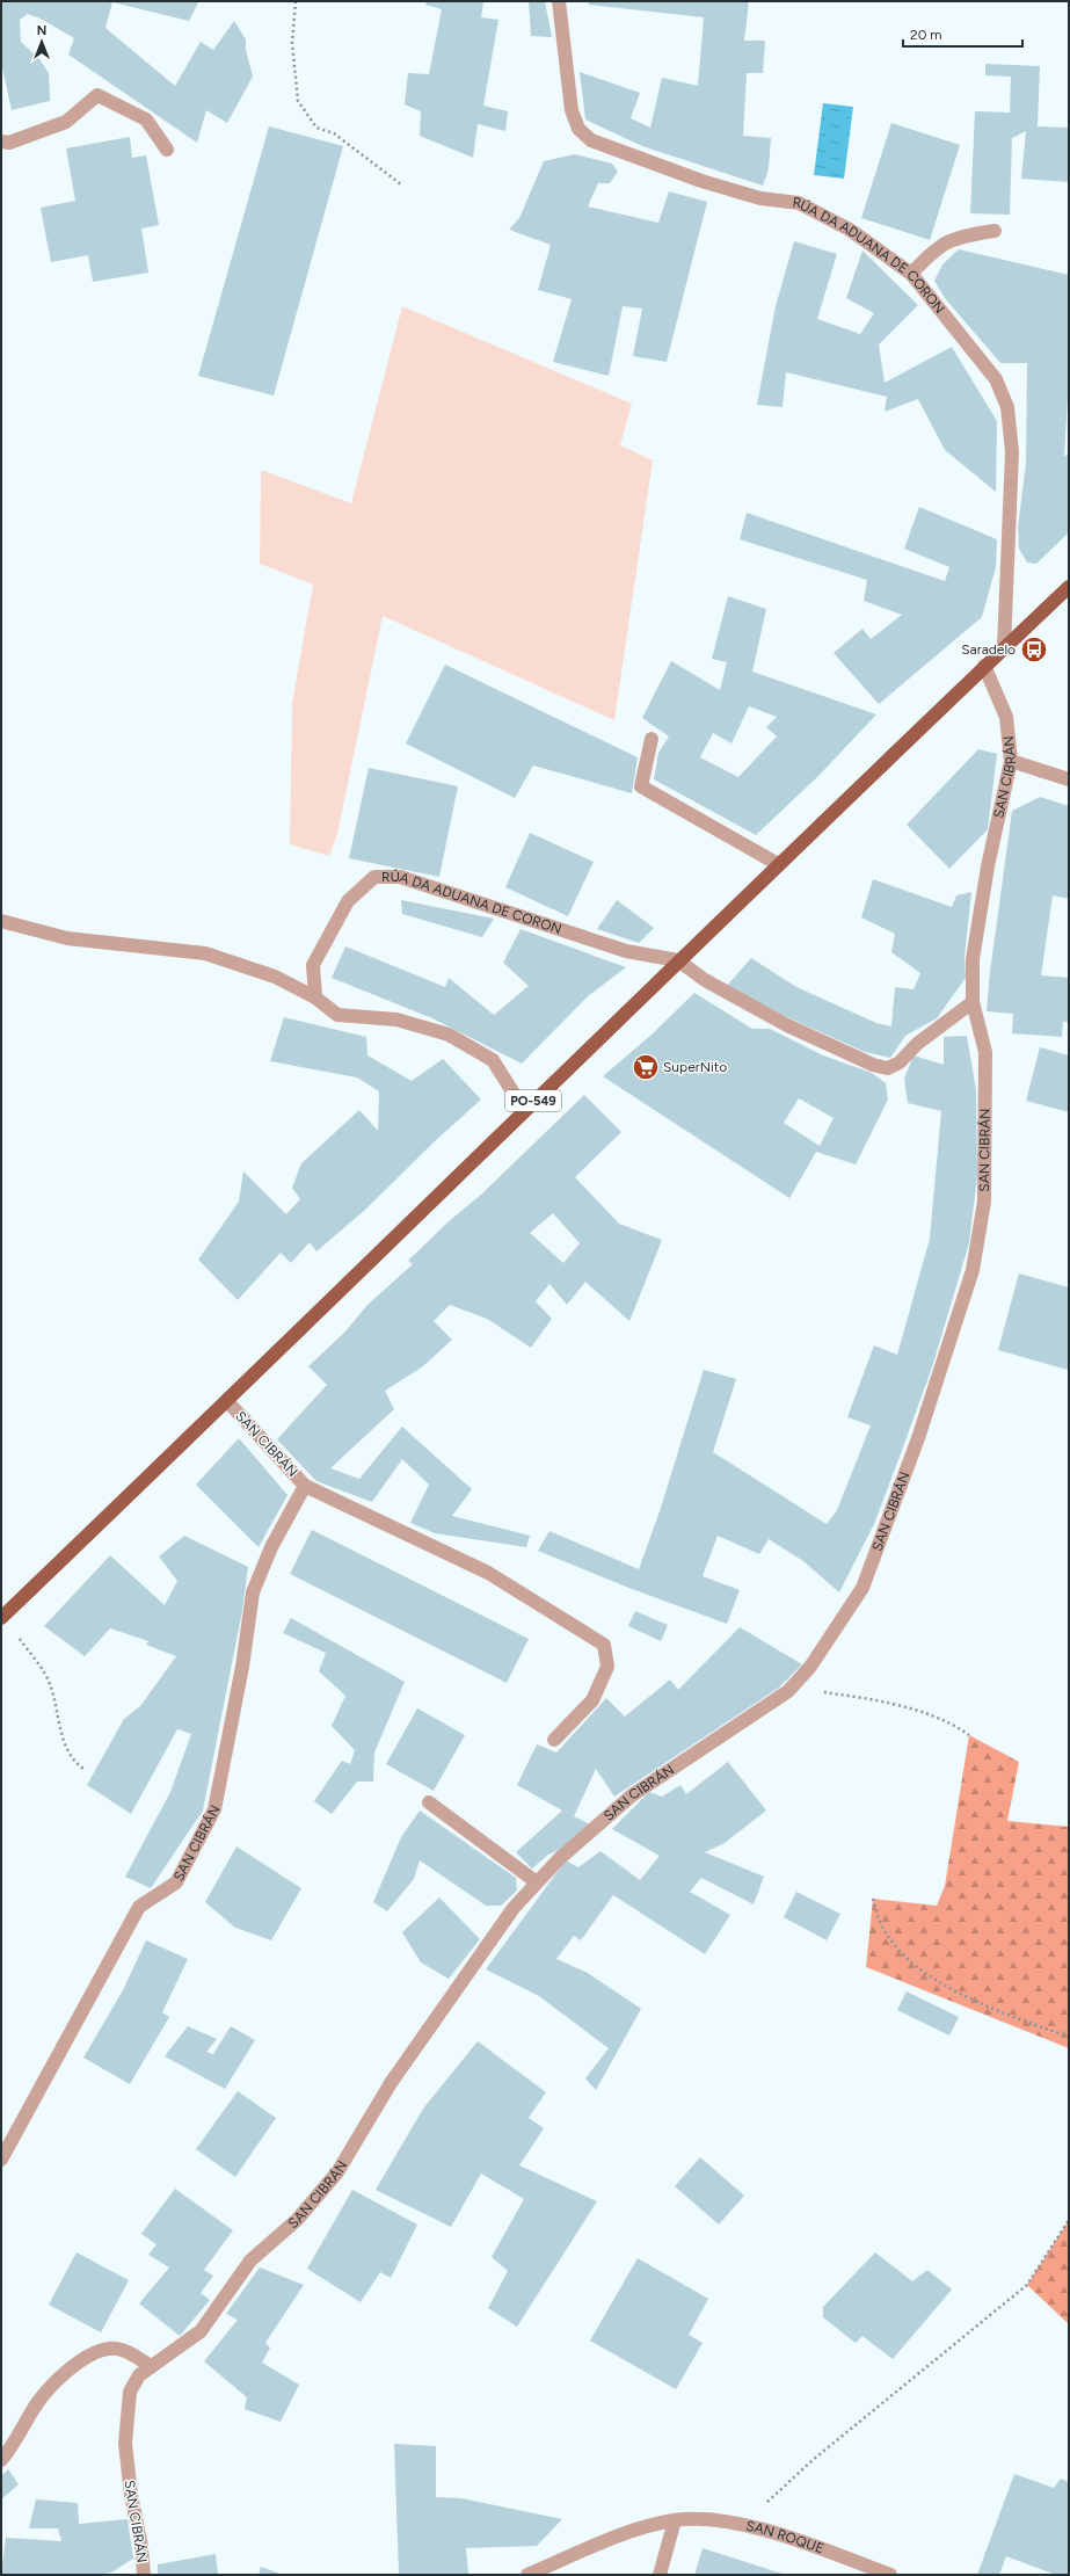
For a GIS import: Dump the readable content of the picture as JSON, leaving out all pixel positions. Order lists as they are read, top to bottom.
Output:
{
  "streets": {
    "main road": ["PO-549"],
    "street": ["RÚA DA ADUANA DE CORON", "SAN CIBRÁN", "SAN ROQUE"]
  },
  "crossings": [
    ["RÚA DA ADUANA DE CORON", "PO-549"],
    ["SAN CIBRÁN", "PO-549"]
  ],
  "places": {
    "bus stop": ["Saradelo"],
    "supermarket": ["SuperNito"]
  },
  "scale_bar": "20 m",
  "north": "top"
}
